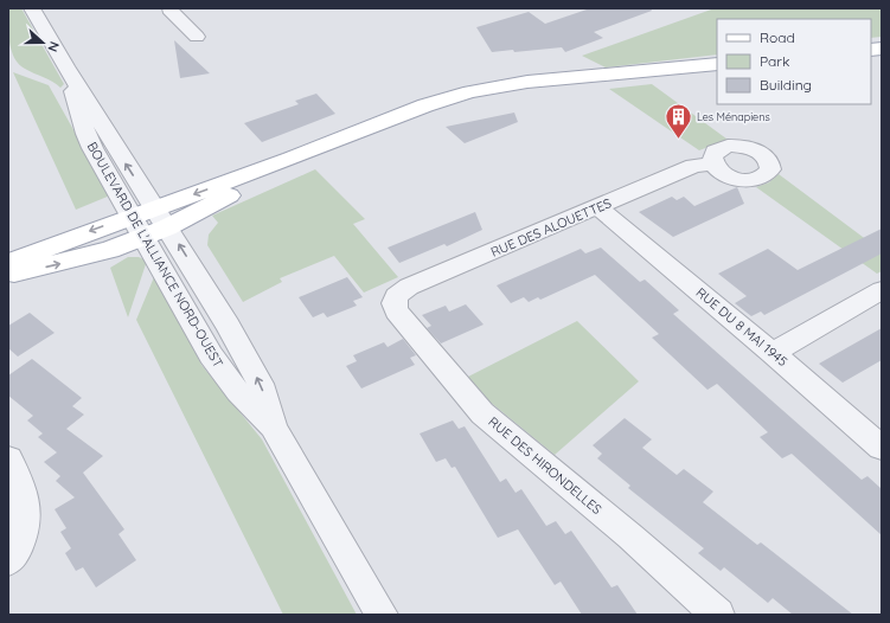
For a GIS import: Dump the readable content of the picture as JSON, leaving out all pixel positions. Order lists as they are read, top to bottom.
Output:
{
  "streets": {
    "street": [
      "RUE DES ALOUETTES",
      "BOULEVARD DE L'ALLIANCE NORD-OUEST",
      "RUE DU 8 MAI 1945",
      "RUE DES HIRONDELLES"
    ]
  },
  "crossings": [
    ["RUE DES ALOUETTES", "RUE DU 8 MAI 1945"],
    ["RUE DES ALOUETTES", "RUE DES HIRONDELLES"]
  ],
  "places": {
    "building": ["Les Ménapiens"]
  },
  "legend": ["Road", "Park", "Building"],
  "north": "right"
}
